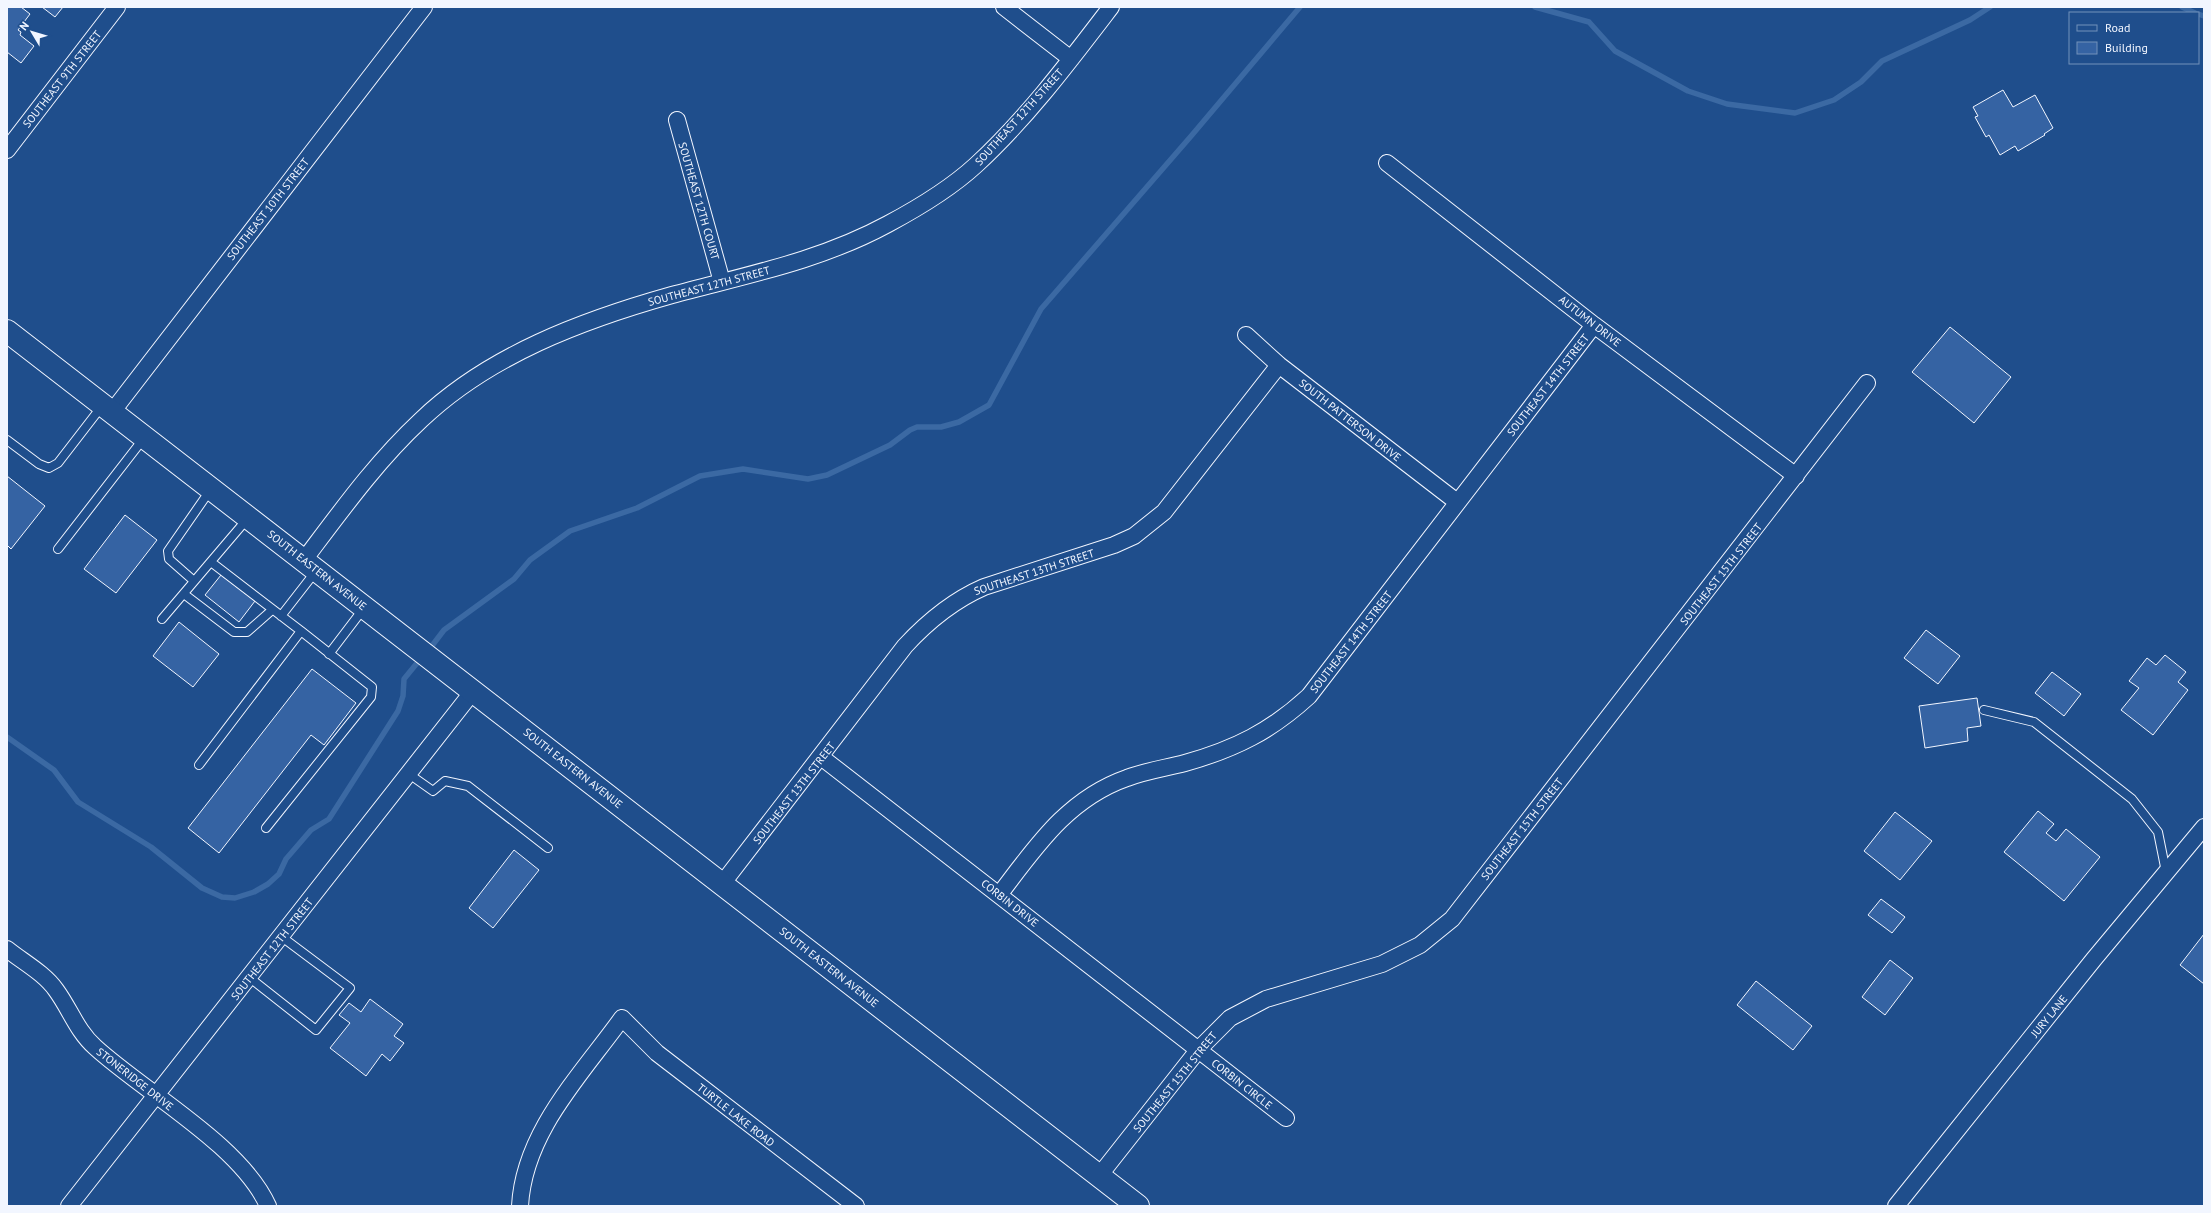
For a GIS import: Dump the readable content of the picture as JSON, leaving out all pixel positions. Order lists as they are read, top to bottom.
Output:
{
  "streets": {
    "main road": ["SOUTH EASTERN AVENUE"],
    "street": [
      "SOUTHEAST 9TH STREET",
      "SOUTHEAST 12TH STREET",
      "SOUTHEAST 12TH COURT",
      "SOUTHEAST 10TH STREET",
      "AUTUMN DRIVE",
      "SOUTHEAST 14TH STREET",
      "SOUTH PATTERSON DRIVE",
      "SOUTHEAST 13TH STREET",
      "SOUTHEAST 15TH STREET",
      "CORBIN DRIVE",
      "JURY LANE",
      "STONERIDGE DRIVE",
      "CORBIN CIRCLE",
      "TURTLE LAKE ROAD"
    ]
  },
  "crossings": [
    ["SOUTHEAST 12TH STREET", "SOUTHEAST 12TH COURT"],
    ["SOUTHEAST 12TH STREET", "SOUTH EASTERN AVENUE"],
    ["SOUTHEAST 12TH STREET", "STONERIDGE DRIVE"],
    ["SOUTHEAST 10TH STREET", "SOUTH EASTERN AVENUE"],
    ["AUTUMN DRIVE", "SOUTHEAST 14TH STREET"],
    ["AUTUMN DRIVE", "SOUTHEAST 15TH STREET"],
    ["SOUTHEAST 14TH STREET", "SOUTH PATTERSON DRIVE"],
    ["SOUTHEAST 14TH STREET", "CORBIN DRIVE"],
    ["SOUTH PATTERSON DRIVE", "SOUTHEAST 13TH STREET"],
    ["SOUTH EASTERN AVENUE", "SOUTHEAST 13TH STREET"],
    ["SOUTH EASTERN AVENUE", "SOUTHEAST 15TH STREET"],
    ["SOUTHEAST 13TH STREET", "CORBIN DRIVE"],
    ["SOUTHEAST 15TH STREET", "CORBIN DRIVE"],
    ["SOUTHEAST 15TH STREET", "CORBIN CIRCLE"],
    ["CORBIN DRIVE", "CORBIN CIRCLE"]
  ],
  "legend": ["Road", "Building"],
  "north": "top left"
}
